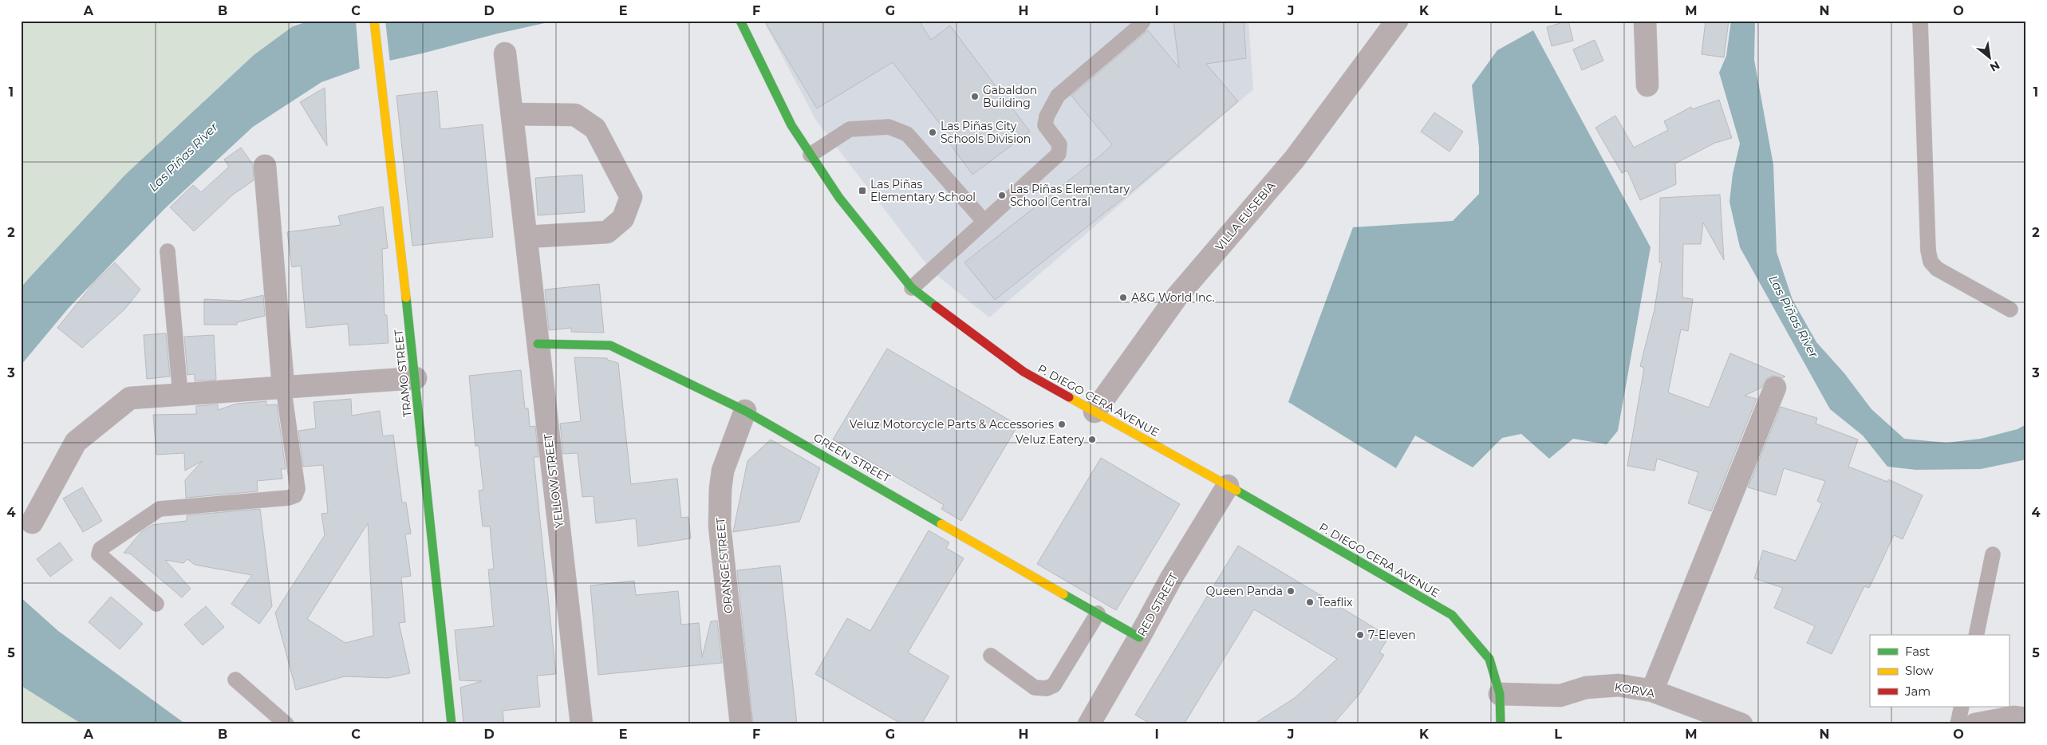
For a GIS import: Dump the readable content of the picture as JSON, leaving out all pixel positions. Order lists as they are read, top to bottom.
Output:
{
  "streets": {
    "street": [
      "VILLA EUSEBIA",
      "TRAMO STREET",
      "P. DIEGO CERA AVENUE",
      "GREEN STREET",
      "YELLOW STREET",
      "ORANGE STREET",
      "RED STREET",
      "KORVA"
    ]
  },
  "crossings": [
    ["VILLA EUSEBIA", "P. DIEGO CERA AVENUE"],
    ["P. DIEGO CERA AVENUE", "RED STREET"],
    ["P. DIEGO CERA AVENUE", "KORVA"],
    ["GREEN STREET", "YELLOW STREET"],
    ["GREEN STREET", "ORANGE STREET"],
    ["GREEN STREET", "RED STREET"]
  ],
  "water": ["Las Piñas River"],
  "places": {
    "other": [
      "Gabaldon Building",
      "Las Piñas City Schools Division",
      "Las Piñas Elementary School Central",
      "A&G World Inc.",
      "Veluz Motorcycle Parts & Accessories",
      "Veluz Eatery",
      "Queen Panda",
      "Teaflix",
      "7-Eleven"
    ],
    "transit": ["Las Piñas Elementary School"]
  },
  "legend": ["Fast", "Slow", "Jam"],
  "north": "bottom right",
  "grid": {
    "columns": [
      "A",
      "B",
      "C",
      "D",
      "E",
      "F",
      "G",
      "H",
      "I",
      "J",
      "K",
      "L",
      "M",
      "N",
      "O"
    ],
    "rows": [
      "1",
      "2",
      "3",
      "4",
      "5"
    ]
  }
}
